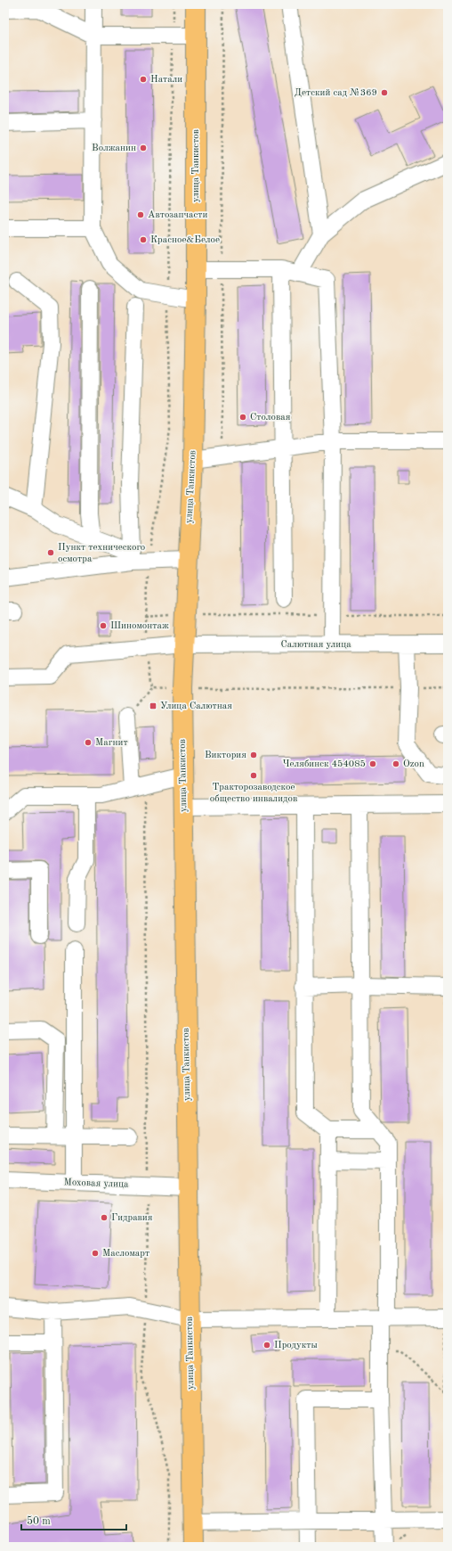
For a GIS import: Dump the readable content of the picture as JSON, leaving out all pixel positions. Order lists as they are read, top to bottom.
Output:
{
  "streets": {
    "main road": ["улица Танкистов"],
    "street": ["Салютная улица", "Моховая улица"]
  },
  "crossings": [
    ["улица Танкистов", "Салютная улица"],
    ["улица Танкистов", "Моховая улица"]
  ],
  "places": {
    "other": [
      "Натали",
      "Детский сад №369",
      "Волжанин",
      "Автозапчасти",
      "Красное&Белое",
      "Столовая",
      "Пункт технического осмотра",
      "Шиномонтаж",
      "Магнит",
      "Виктория",
      "Челябинск 454085",
      "Ozon",
      "Тракторозаводское общество инвалидов",
      "Гидравия",
      "Масломарт",
      "Продукты"
    ],
    "transit": ["Улица Салютная"]
  },
  "scale_bar": "50 m"
}
